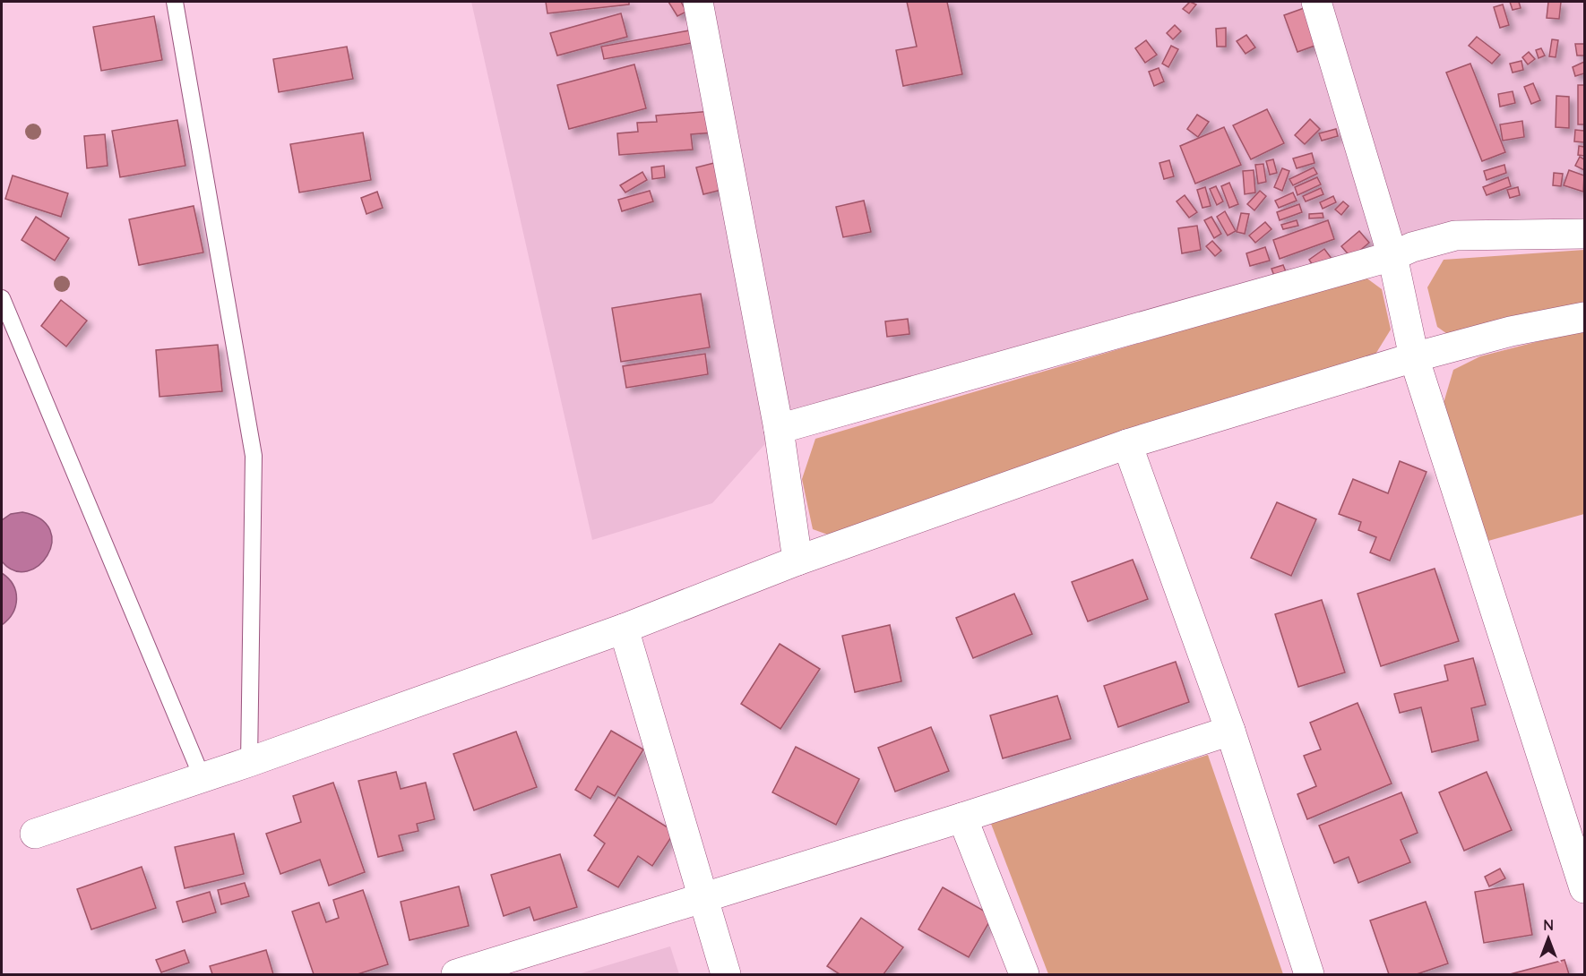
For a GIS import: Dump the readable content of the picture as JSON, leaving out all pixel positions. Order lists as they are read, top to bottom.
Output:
{
  "north": "top"
}
